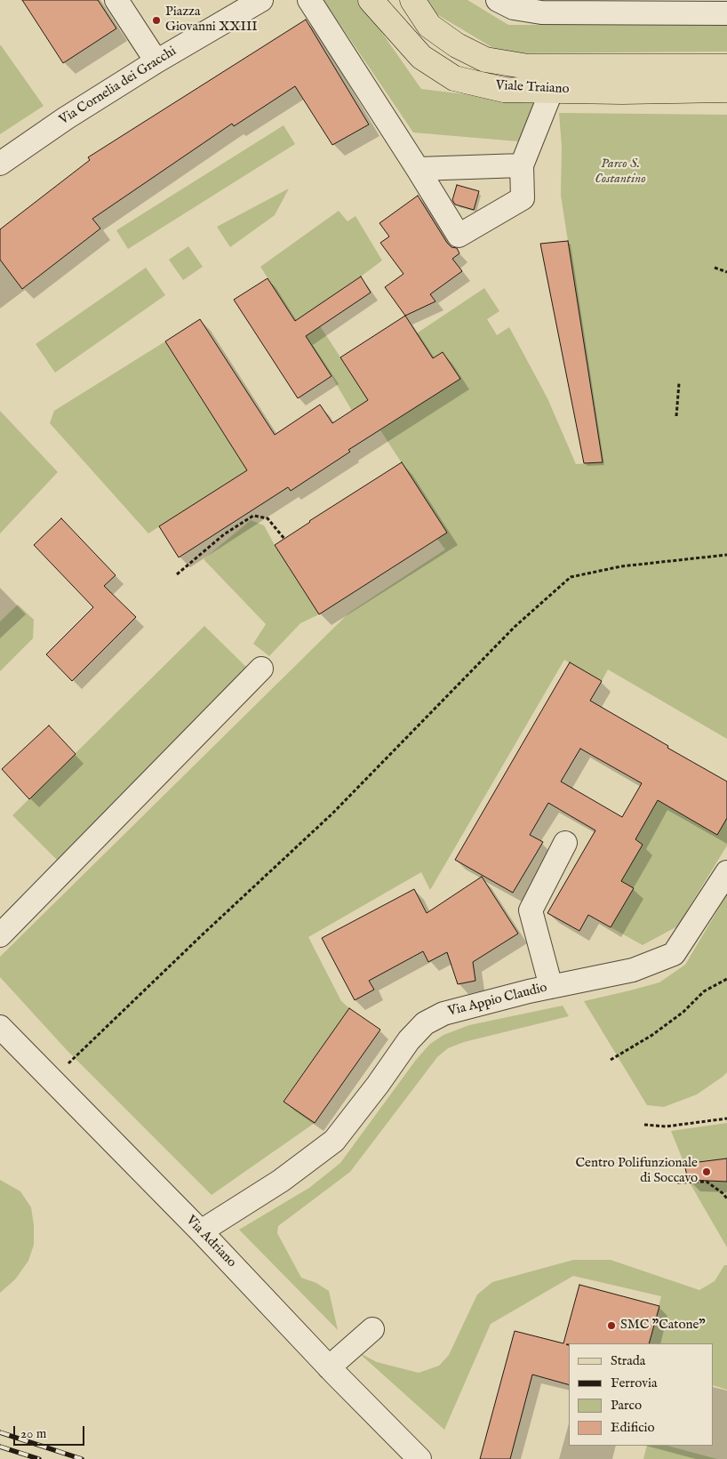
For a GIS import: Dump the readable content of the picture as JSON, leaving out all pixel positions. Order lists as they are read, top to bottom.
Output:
{
  "streets": {
    "main road": ["Viale Traiano"],
    "street": ["Via Cornelia dei Gracchi", "Via Appio Claudio", "Via Adriano"]
  },
  "crossings": [
    ["Via Appio Claudio", "Via Adriano"]
  ],
  "parks": ["Parco S. Costantino"],
  "places": ["Piazza Giovanni XXIII", "Centro Polifunzionale di Soccavo", "SMC \"Catone\""],
  "legend": [
    "Strada",
    "Ferrovia",
    "Parco",
    "Edificio"
  ],
  "scale_bar": "20 m"
}
